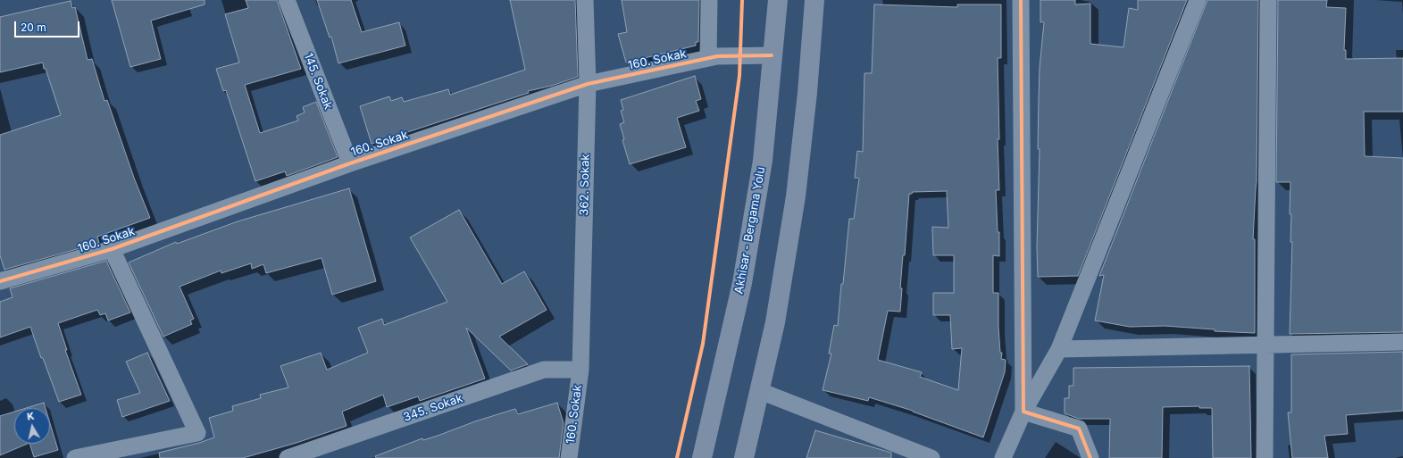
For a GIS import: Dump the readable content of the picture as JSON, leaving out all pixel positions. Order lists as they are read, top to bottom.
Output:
{
  "streets": {
    "main road": ["Akhisar - Bergama Yolu"],
    "street": [
      "160. Sokak",
      "145. Sokak",
      "362. Sokak",
      "345. Sokak"
    ]
  },
  "crossings": [
    ["160. Sokak", "145. Sokak"],
    ["160. Sokak", "362. Sokak"],
    ["160. Sokak", "Akhisar - Bergama Yolu"],
    ["160. Sokak", "345. Sokak"],
    ["362. Sokak", "345. Sokak"]
  ],
  "scale_bar": "20 m",
  "north": "top"
}
